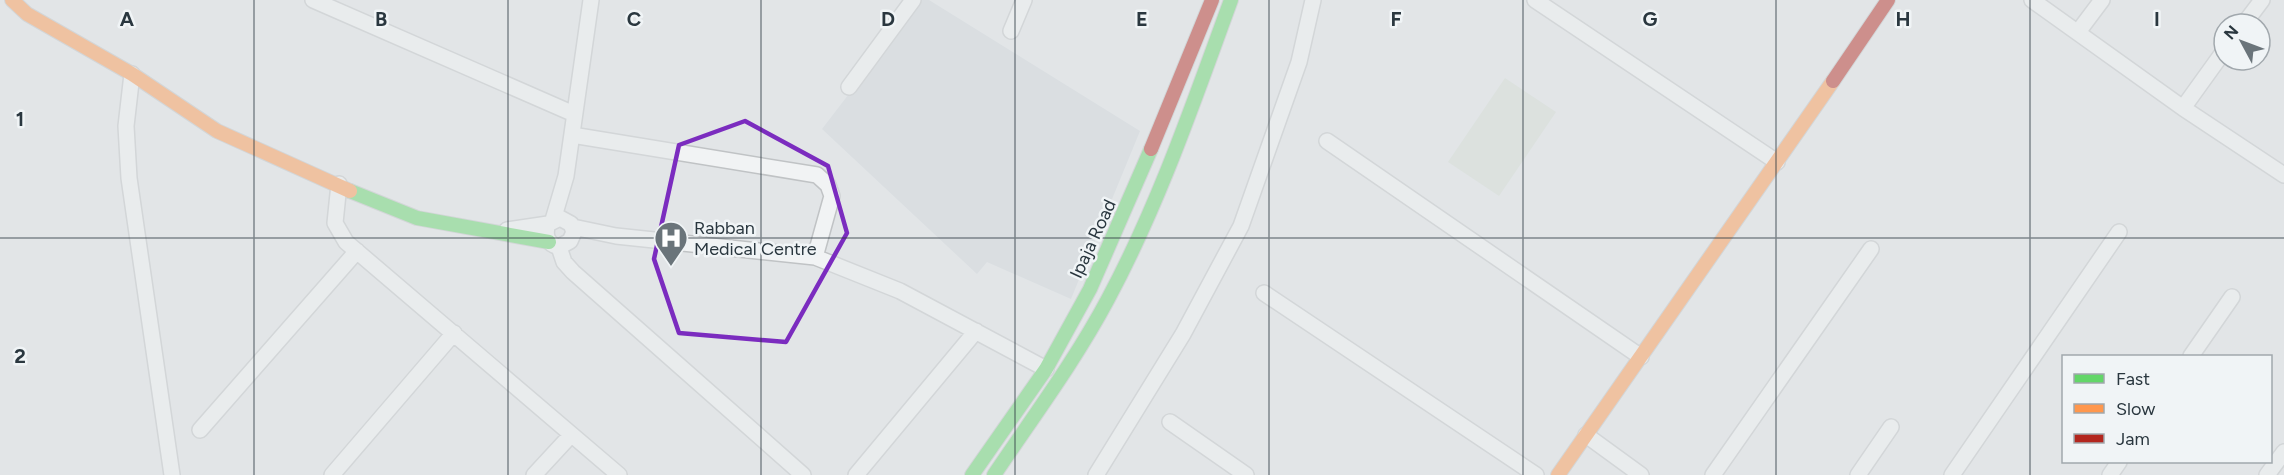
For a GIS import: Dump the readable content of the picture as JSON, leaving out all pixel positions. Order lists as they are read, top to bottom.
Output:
{
  "streets": {
    "street": ["Ipaja Road"]
  },
  "places": {
    "hospital": ["Rabban Medical Centre"]
  },
  "legend": ["Fast", "Slow", "Jam"],
  "north": "top left",
  "grid": {
    "columns": [
      "A",
      "B",
      "C",
      "D",
      "E",
      "F",
      "G",
      "H",
      "I"
    ],
    "rows": ["1", "2"]
  }
}
